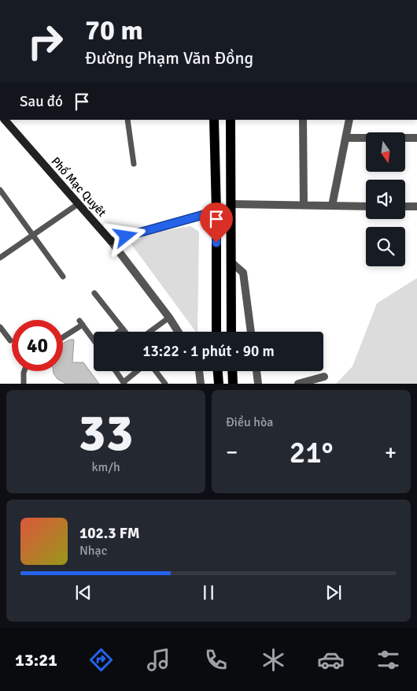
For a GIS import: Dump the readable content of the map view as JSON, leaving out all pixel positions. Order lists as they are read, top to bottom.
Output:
{
  "streets": {
    "street": ["Phố Mạc Quyêt"]
  },
  "north": "bottom",
  "page": {
    "turn": ["70 m", "Đường Phạm Văn Đồng"],
    "then": "Sau đó",
    "limit": "40",
    "trip": "13:22 · 1 phút · 90 m",
    "tile": [
      ["33", "km/h"],
      "Điều hòa"
    ],
    "heat": ["−", "21°", "+"],
    "song": ["102.3 FM", "Nhạc"],
    "tabs": "13:21"
  }
}
